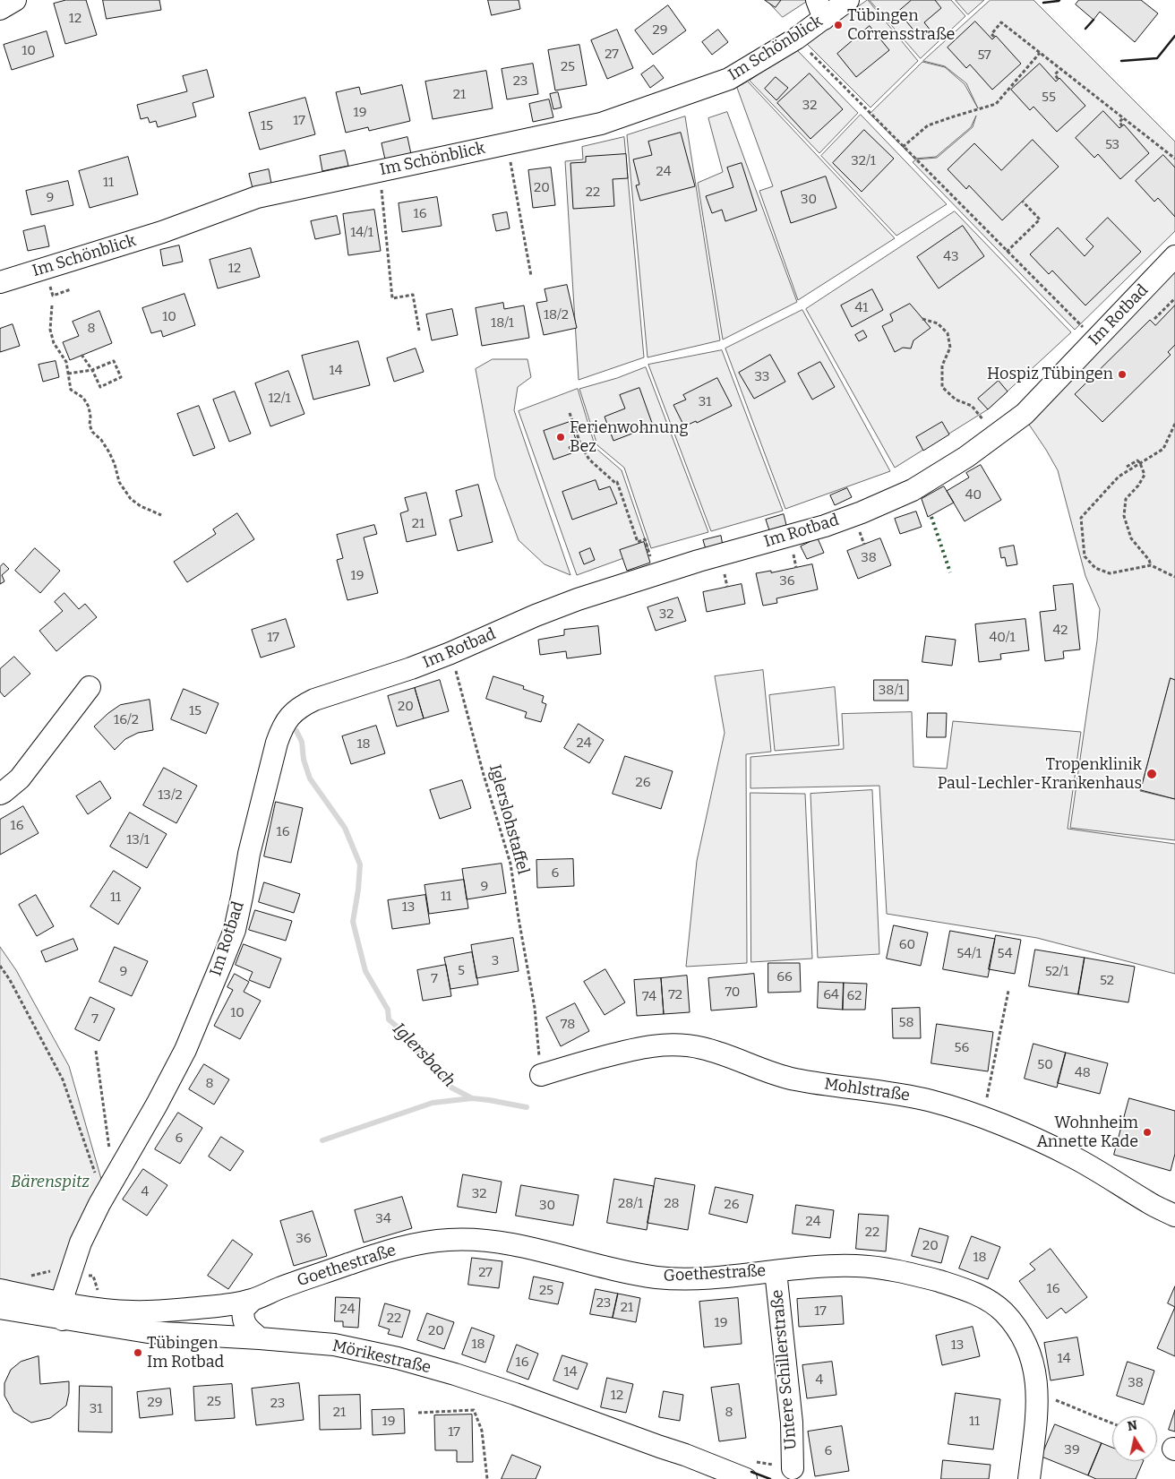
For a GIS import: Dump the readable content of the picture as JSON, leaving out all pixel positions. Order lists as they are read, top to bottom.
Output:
{
  "streets": {
    "street": [
      "Im Schönblick",
      "Im Rotbad",
      "Mohlstraße",
      "Goethestraße",
      "Mörikestraße",
      "Untere Schillerstraße"
    ],
    "path": ["Iglerslohstaffel"]
  },
  "crossings": [
    ["Im Rotbad", "Iglerslohstaffel"],
    ["Im Rotbad", "Goethestraße"],
    ["Im Rotbad", "Mörikestraße"],
    ["Iglerslohstaffel", "Mohlstraße"],
    ["Goethestraße", "Mörikestraße"],
    ["Goethestraße", "Untere Schillerstraße"]
  ],
  "water": ["Iglersbach"],
  "parks": ["Bärenspitz"],
  "places": [
    "Tübingen Corrensstraße",
    "Hospiz Tübingen",
    "Ferienwohnung Bez",
    "Tropenklinik Paul-Lechler-Krankenhaus",
    "Wohnheim Annette Kade",
    "Tübingen Im Rotbad"
  ],
  "house_numbers": [
    "12",
    "29",
    "10",
    "27",
    "57",
    "25",
    "23",
    "21",
    "55",
    "32",
    "19",
    "17",
    "15",
    "53",
    "32/1",
    "24",
    "11",
    "20",
    "22",
    "9",
    "30",
    "16",
    "14/1",
    "43",
    "12",
    "41",
    "18/2",
    "10",
    "18/1",
    "8",
    "14",
    "33",
    "12/1",
    "31",
    "40",
    "21",
    "38",
    "19",
    "36",
    "32",
    "42",
    "17",
    "40/1",
    "38/1",
    "20",
    "15",
    "16/2",
    "24",
    "18",
    "26",
    "13/2",
    "16",
    "16",
    "13/1",
    "6",
    "9",
    "11",
    "11",
    "13",
    "60",
    "54/1",
    "54",
    "3",
    "5",
    "9",
    "52/1",
    "66",
    "7",
    "52",
    "70",
    "72",
    "64",
    "62",
    "74",
    "10",
    "7",
    "58",
    "78",
    "56",
    "50",
    "48",
    "8",
    "6",
    "4",
    "32",
    "28/1",
    "28",
    "26",
    "30",
    "34",
    "24",
    "22",
    "36",
    "20",
    "18",
    "27",
    "16",
    "25",
    "23",
    "21",
    "24",
    "17",
    "22",
    "19",
    "20",
    "18",
    "13",
    "14",
    "16",
    "14",
    "4",
    "38",
    "12",
    "25",
    "29",
    "23",
    "31",
    "21",
    "8",
    "19",
    "11",
    "17",
    "39",
    "6"
  ],
  "north": "top"
}
